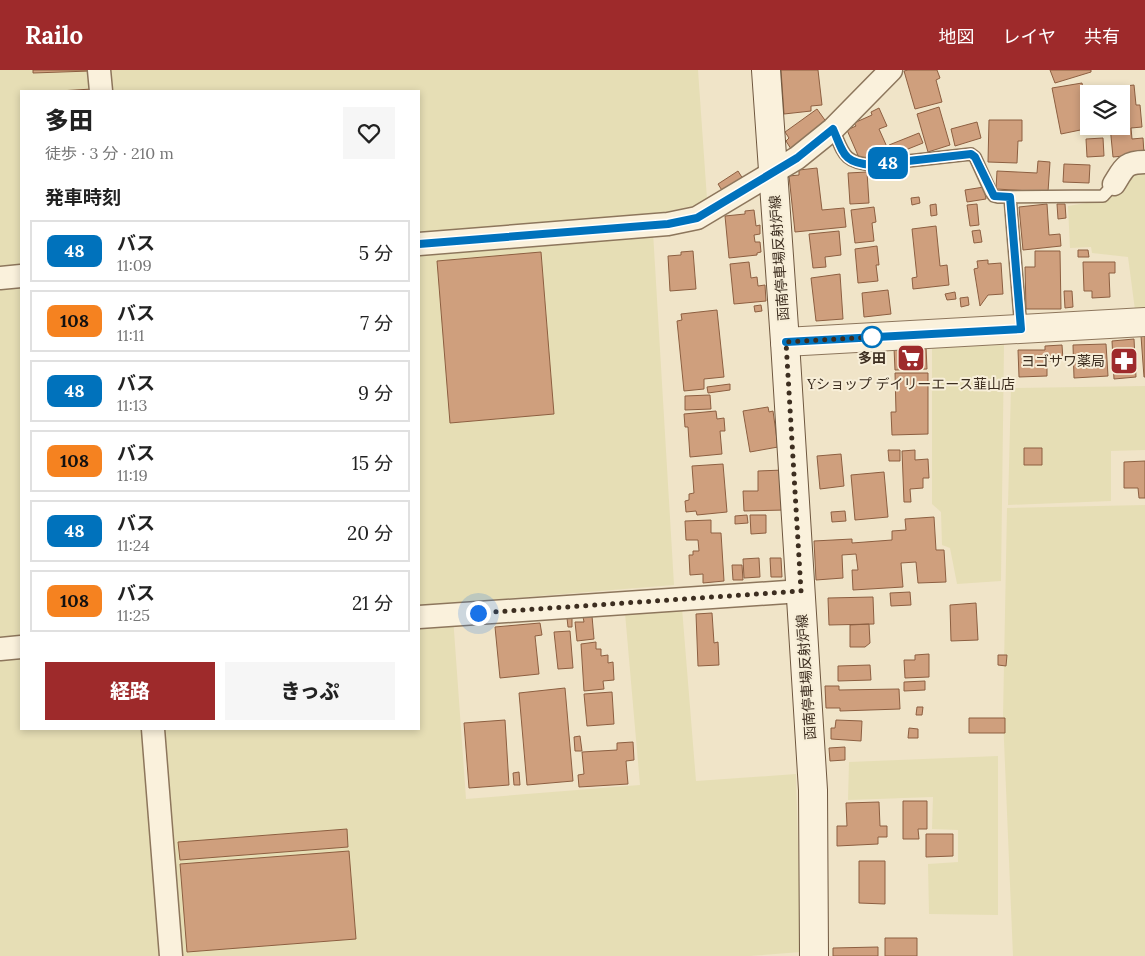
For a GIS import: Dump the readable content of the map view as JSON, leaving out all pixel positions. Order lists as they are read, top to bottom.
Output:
{
  "streets": {
    "main road": ["函南停車場反射炉線"]
  },
  "places": {
    "other": ["多田"],
    "supermarket": ["Yショップ デイリーエース韮山店"],
    "pharmacy": ["ヨゴサワ薬局"]
  },
  "lines": ["bus line 48"],
  "page": {
    "header": "Railo",
    "nav": ["地図", "レイヤ", "共有"],
    "on_map": "48",
    "heading": [
      ["多田", "徒歩 · 3 分 · 210 m"],
      "発車時刻"
    ],
    "list": [
      {
        "mark": "48",
        "name": "バス",
        "note": "11:09",
        "value": "5 分"
      },
      {
        "mark": "108",
        "name": "バス",
        "note": "11:11",
        "value": "7 分"
      },
      {
        "mark": "48",
        "name": "バス",
        "note": "11:13",
        "value": "9 分"
      },
      {
        "mark": "108",
        "name": "バス",
        "note": "11:19",
        "value": "15 分"
      },
      {
        "mark": "48",
        "name": "バス",
        "note": "11:24",
        "value": "20 分"
      },
      {
        "mark": "108",
        "name": "バス",
        "note": "11:25",
        "value": "21 分"
      }
    ],
    "buttons": ["経路", "きっぷ"]
  }
}
